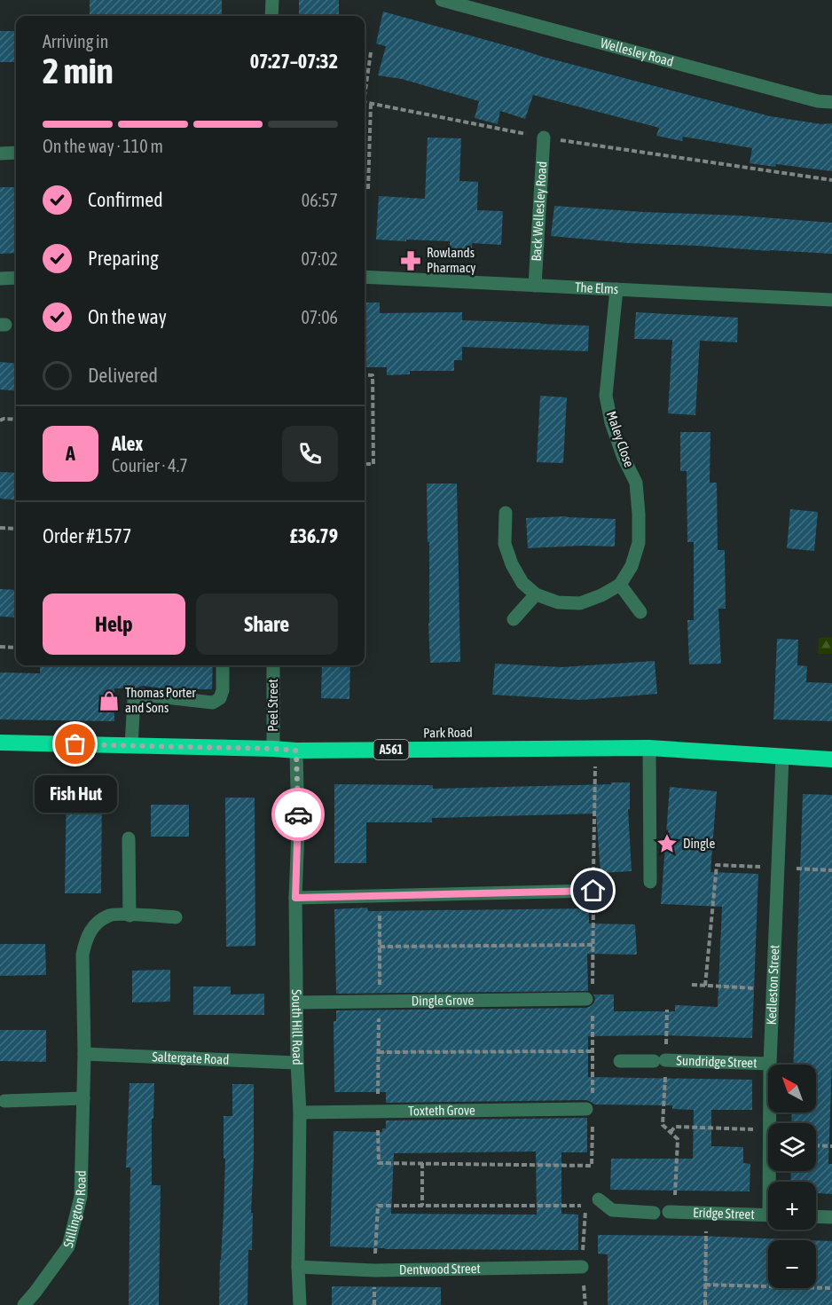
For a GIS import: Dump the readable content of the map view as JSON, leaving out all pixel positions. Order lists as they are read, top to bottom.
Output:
{
  "streets": {
    "highway": ["Park Road", "A561"],
    "street": [
      "Wellesley Road",
      "Back Wellesley Road",
      "The Elms",
      "Maley Close",
      "Peel Street",
      "Kedleston Street",
      "Dingle Grove",
      "South Hill Road",
      "Saltergate Road",
      "Sundridge Street",
      "Toxteth Grove",
      "Stillington Road",
      "Eridge Street",
      "Dentwood Street"
    ]
  },
  "crossings": [
    ["Back Wellesley Road", "The Elms"],
    ["The Elms", "Maley Close"],
    ["Peel Street", "Park Road"],
    ["Park Road", "Kedleston Street"],
    ["Park Road", "South Hill Road"],
    ["Kedleston Street", "Sundridge Street"],
    ["Dingle Grove", "South Hill Road"],
    ["South Hill Road", "Saltergate Road"],
    ["South Hill Road", "Toxteth Grove"],
    ["South Hill Road", "Dentwood Street"],
    ["Saltergate Road", "Stillington Road"]
  ],
  "places": {
    "pharmacy": ["Rowlands Pharmacy"],
    "shop": ["Thomas Porter and Sons"],
    "other": ["Fish Hut"],
    "place": ["Dingle"]
  },
  "north": "top left",
  "page": {
    "heading": ["2 min", "Arriving in", "07:27–07:32"],
    "panel": [
      "Alex",
      "Courier · 4.7",
      "Order #1577",
      "£36.79"
    ],
    "bar": "On the way · 110 m",
    "list": [
      ["Confirmed", "06:57"],
      ["Preparing", "07:02"],
      ["On the way", "07:06"],
      "Delivered"
    ],
    "round": "A",
    "buttons": ["Help", "Share"],
    "bubble": "Fish Hut",
    "map_buttons": ["+", "−"]
  }
}
